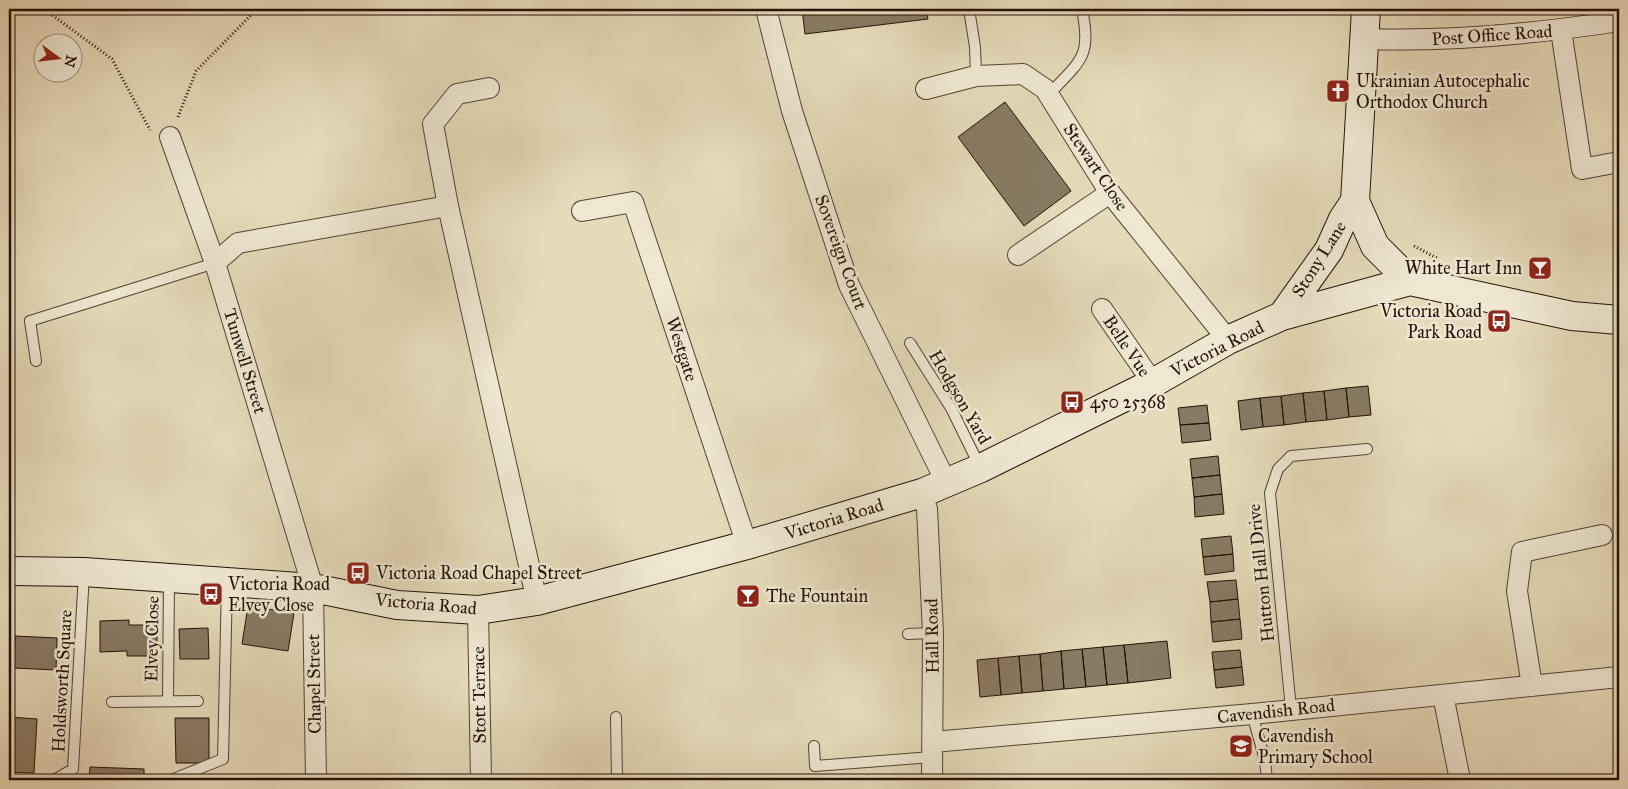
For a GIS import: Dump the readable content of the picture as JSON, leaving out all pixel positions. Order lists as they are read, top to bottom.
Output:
{
  "streets": {
    "street": [
      "Post Office Road",
      "Stewart Close",
      "Sovereign Court",
      "Stony Lane",
      "Belle Vue",
      "Westgate",
      "Victoria Road",
      "Tunwell Street",
      "Hall Road",
      "Chapel Street",
      "Stott Terrace",
      "Cavendish Road"
    ],
    "lane": [
      "Hodgson Yard",
      "Hutton Hall Drive",
      "Elvey Close",
      "Holdsworth Square"
    ]
  },
  "crossings": [
    ["Post Office Road", "Stony Lane"],
    ["Stewart Close", "Victoria Road"],
    ["Sovereign Court", "Victoria Road"],
    ["Stony Lane", "Victoria Road"],
    ["Belle Vue", "Victoria Road"],
    ["Westgate", "Victoria Road"],
    ["Victoria Road", "Tunwell Street"],
    ["Victoria Road", "Hodgson Yard"],
    ["Victoria Road", "Hall Road"],
    ["Victoria Road", "Elvey Close"],
    ["Victoria Road", "Holdsworth Square"],
    ["Victoria Road", "Chapel Street"],
    ["Victoria Road", "Stott Terrace"],
    ["Tunwell Street", "Chapel Street"],
    ["Hutton Hall Drive", "Cavendish Road"],
    ["Hall Road", "Cavendish Road"]
  ],
  "places": {
    "church": ["Ukrainian Autocephalic Orthodox Church"],
    "bar": ["White Hart Inn", "The Fountain"],
    "bus stop": [
      "Victoria Road Park Road",
      "450 25368",
      "Victoria Road Chapel Street",
      "Victoria Road Elvey Close"
    ],
    "school or university": ["Cavendish Primary School"]
  },
  "north": "right"
}
